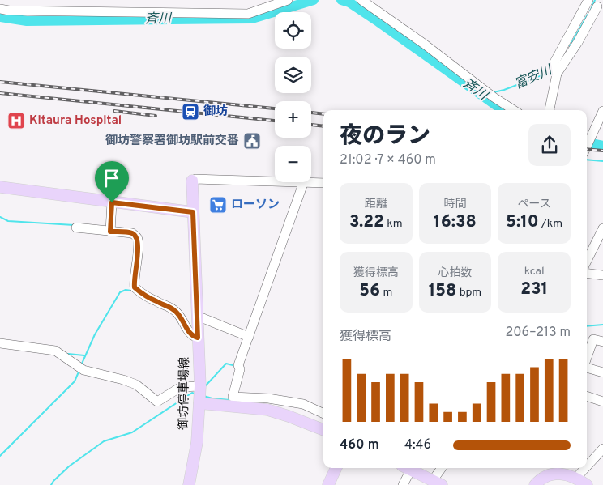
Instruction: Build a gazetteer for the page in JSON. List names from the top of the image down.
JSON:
{
  "streets": {
    "main road": ["御坊停車場線"]
  },
  "water": ["斉川", "富安川"],
  "places": {
    "station": ["御坊"],
    "hospital": ["Kitaura Hospital"],
    "public building": ["御坊警察署御坊駅前交番"],
    "supermarket": ["ローソン"]
  },
  "page": {
    "map_buttons": ["+", "−"],
    "heading": ["夜のラン", "21:02 · 7 × 460 m"],
    "stats": [
      ["距離", "3.22 km"],
      ["時間", "16:38"],
      ["ペース", "5:10 /km"],
      ["獲得標高", "56 m"],
      ["心拍数", "158 bpm"],
      ["kcal", "231"]
    ],
    "chart": ["獲得標高", "206–213 m"],
    "list": [
      {
        "name": "460 m",
        "note": "4:46"
      }
    ]
  }
}
